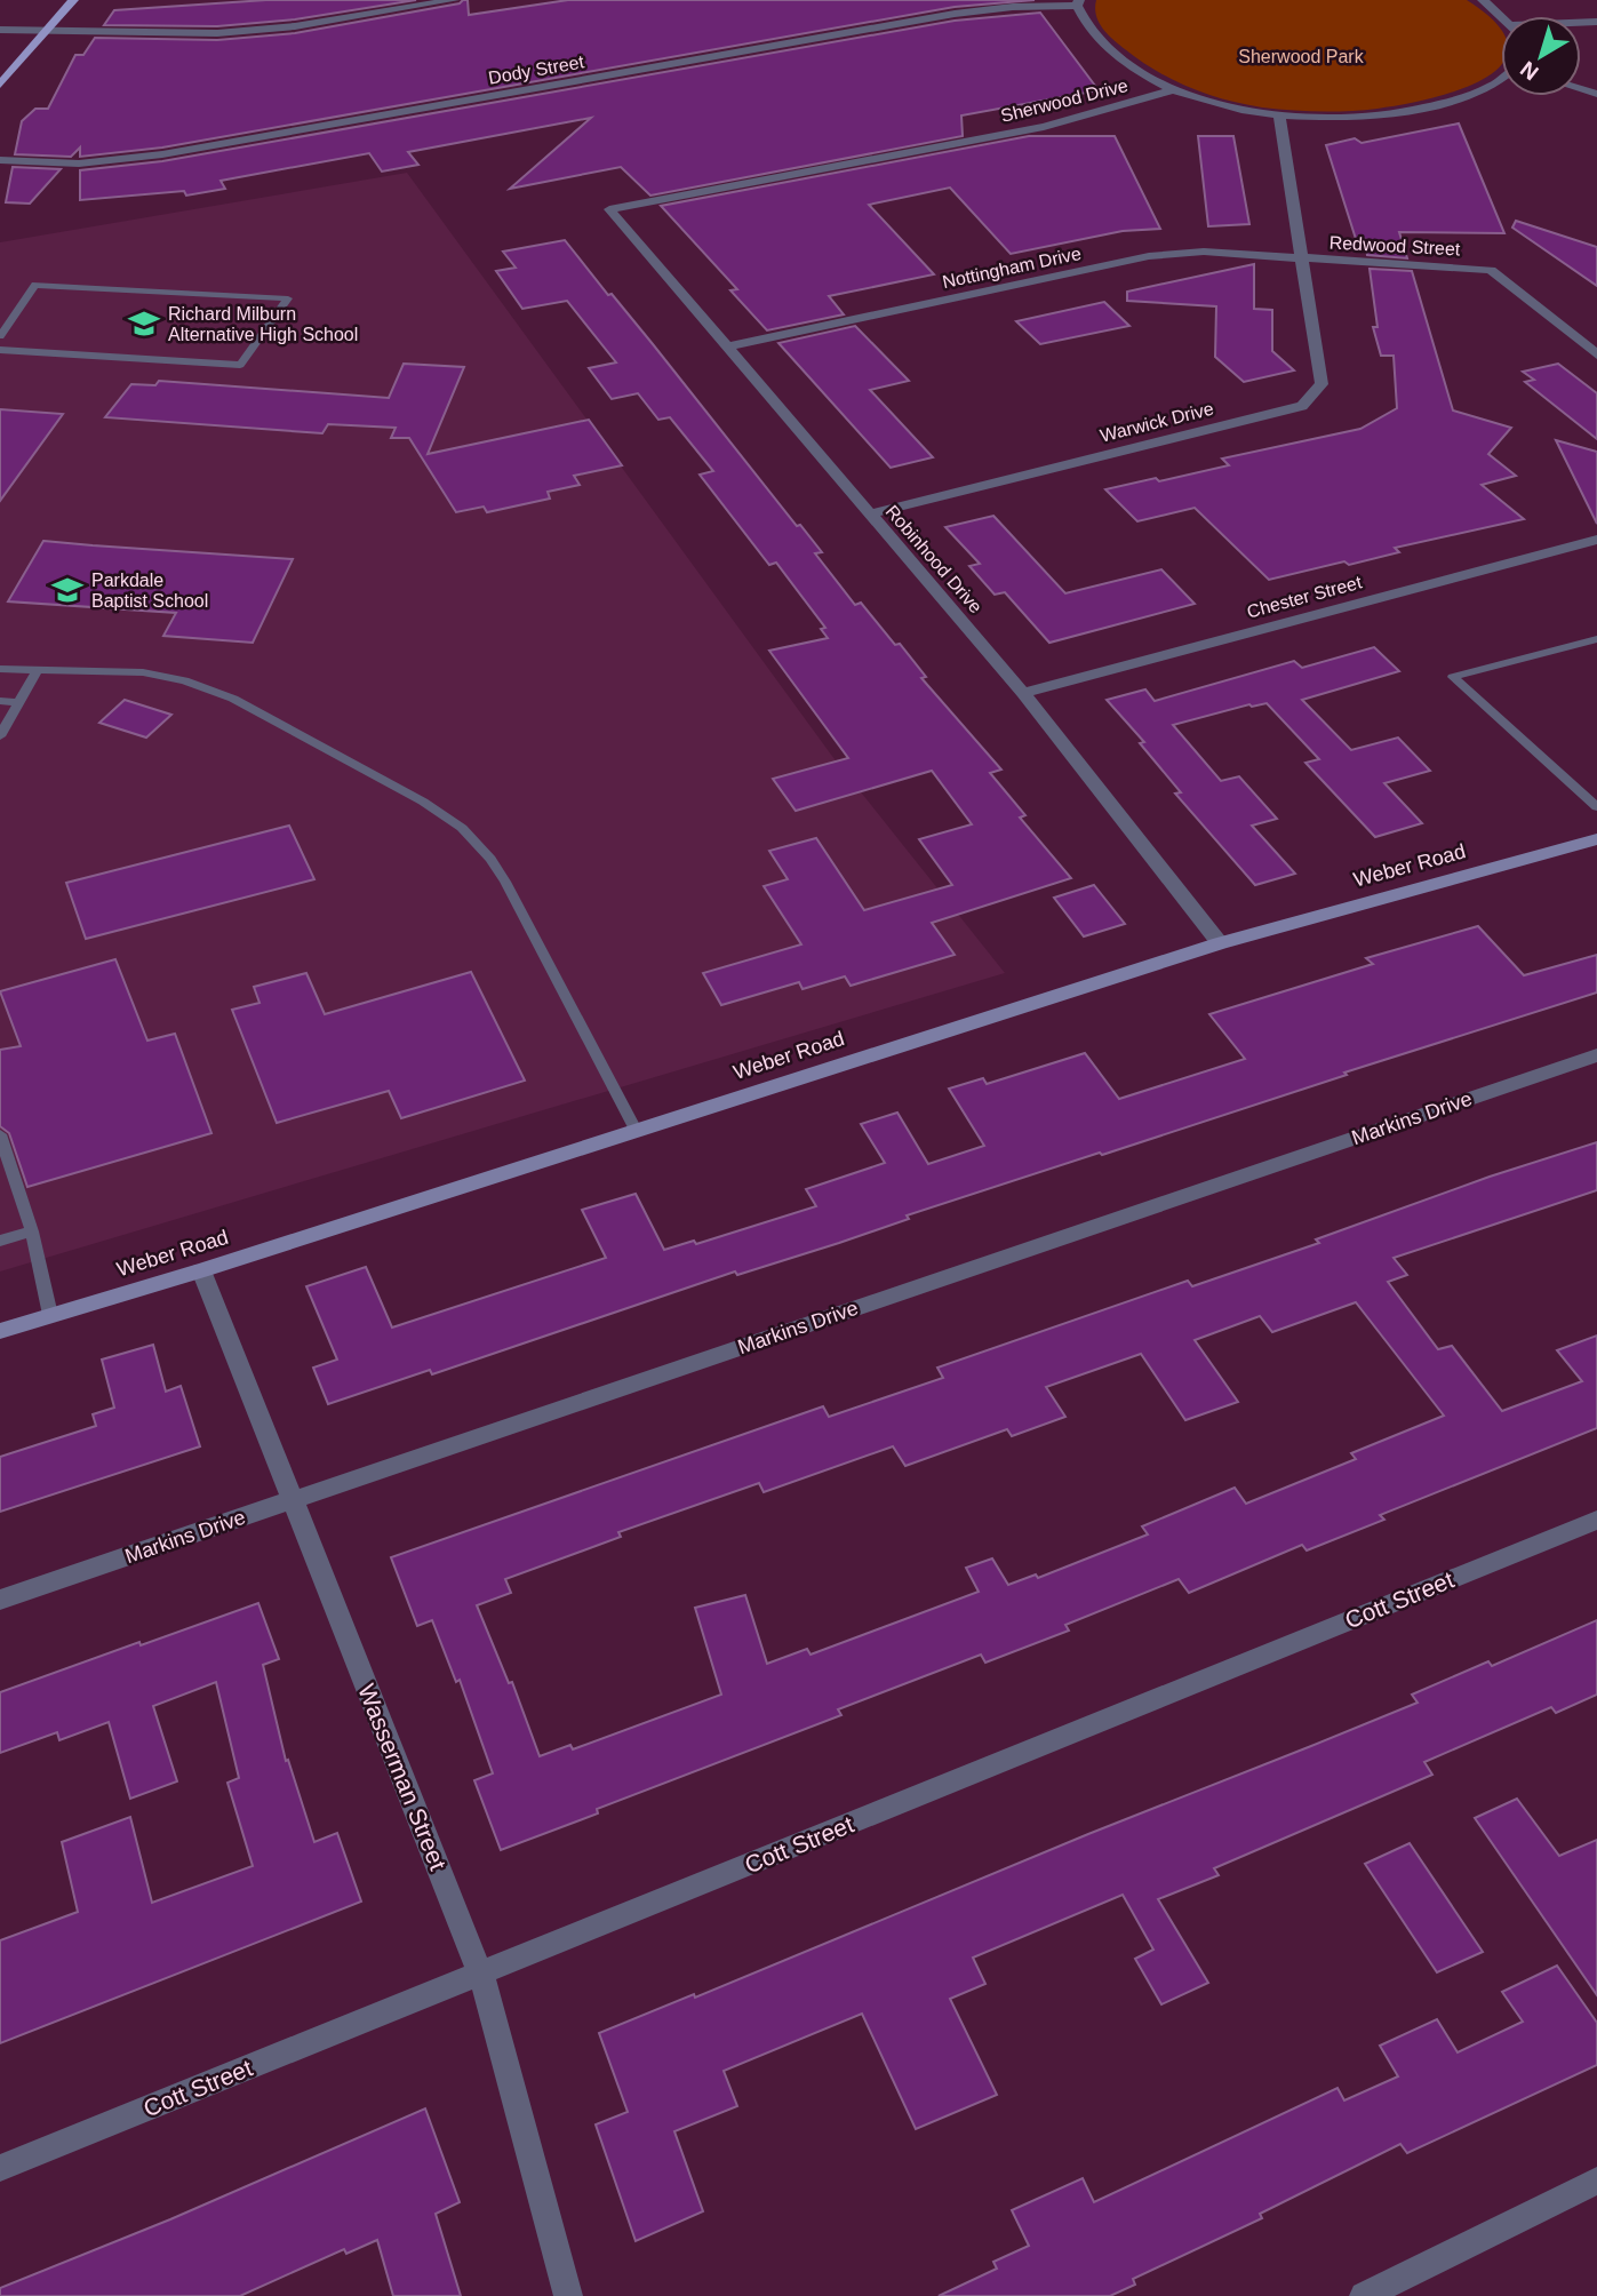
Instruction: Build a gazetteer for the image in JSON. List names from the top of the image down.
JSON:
{
  "streets": {
    "main road": ["Weber Road"],
    "street": [
      "Dody Street",
      "Sherwood Drive",
      "Redwood Street",
      "Nottingham Drive",
      "Warwick Drive",
      "Robinhood Drive",
      "Chester Street",
      "Markins Drive",
      "Cott Street",
      "Wasserman Street"
    ]
  },
  "crossings": [
    ["Sherwood Drive", "Robinhood Drive"],
    ["Redwood Street", "Nottingham Drive"],
    ["Redwood Street", "Warwick Drive"],
    ["Nottingham Drive", "Warwick Drive"],
    ["Nottingham Drive", "Robinhood Drive"],
    ["Warwick Drive", "Robinhood Drive"],
    ["Robinhood Drive", "Chester Street"],
    ["Robinhood Drive", "Weber Road"],
    ["Weber Road", "Wasserman Street"],
    ["Markins Drive", "Wasserman Street"],
    ["Cott Street", "Wasserman Street"]
  ],
  "parks": ["Sherwood Park"],
  "places": {
    "school or university": ["Richard Milburn Alternative High School", "Parkdale Baptist School"]
  },
  "north": "bottom left"
}
